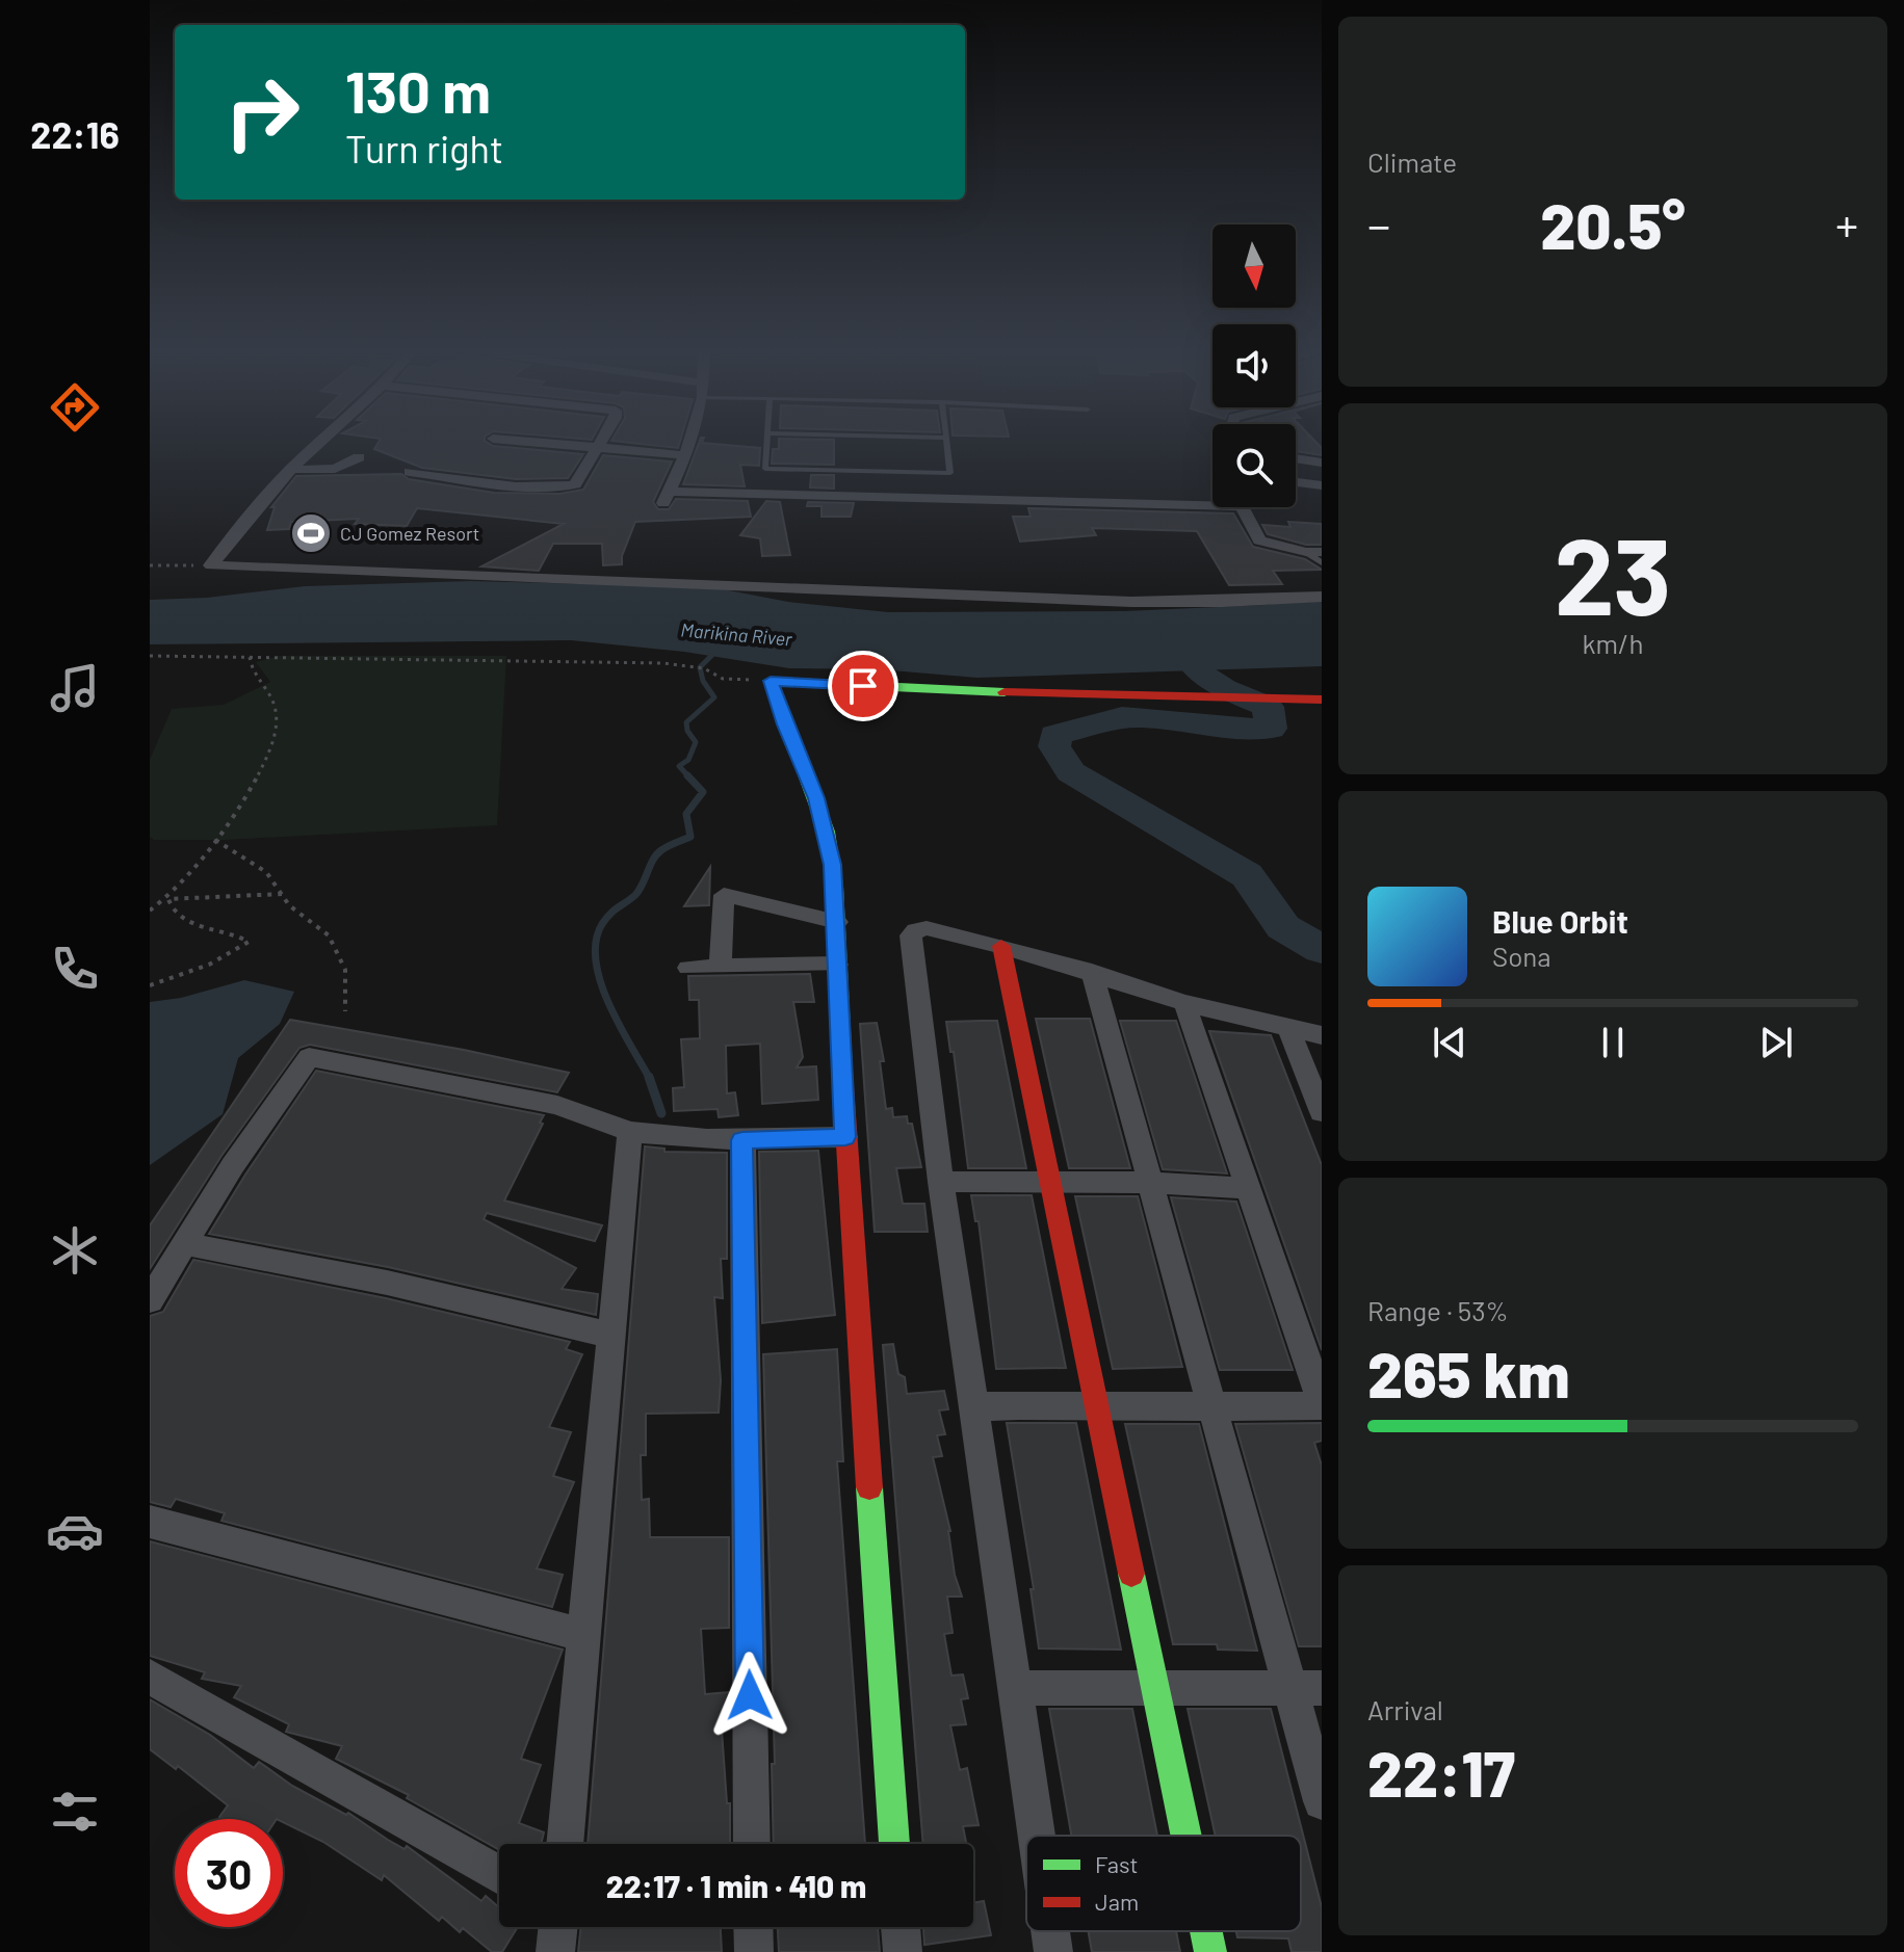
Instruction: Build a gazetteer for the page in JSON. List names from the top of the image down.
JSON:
{
  "water": ["Marikina River"],
  "places": {
    "sports": ["CJ Gomez Resort"]
  },
  "legend": ["Fast", "Jam"],
  "north": "bottom",
  "page": {
    "tabs": "22:16",
    "tile": [
      "Climate",
      ["23", "km/h"],
      ["Range · 53%", "265 km"],
      ["Arrival", "22:17"]
    ],
    "turn": ["130 m", "Turn right"],
    "heat": ["−", "20.5°", "+"],
    "song": ["Blue Orbit", "Sona"],
    "limit": "30",
    "trip": "22:17 · 1 min · 410 m"
  }
}
